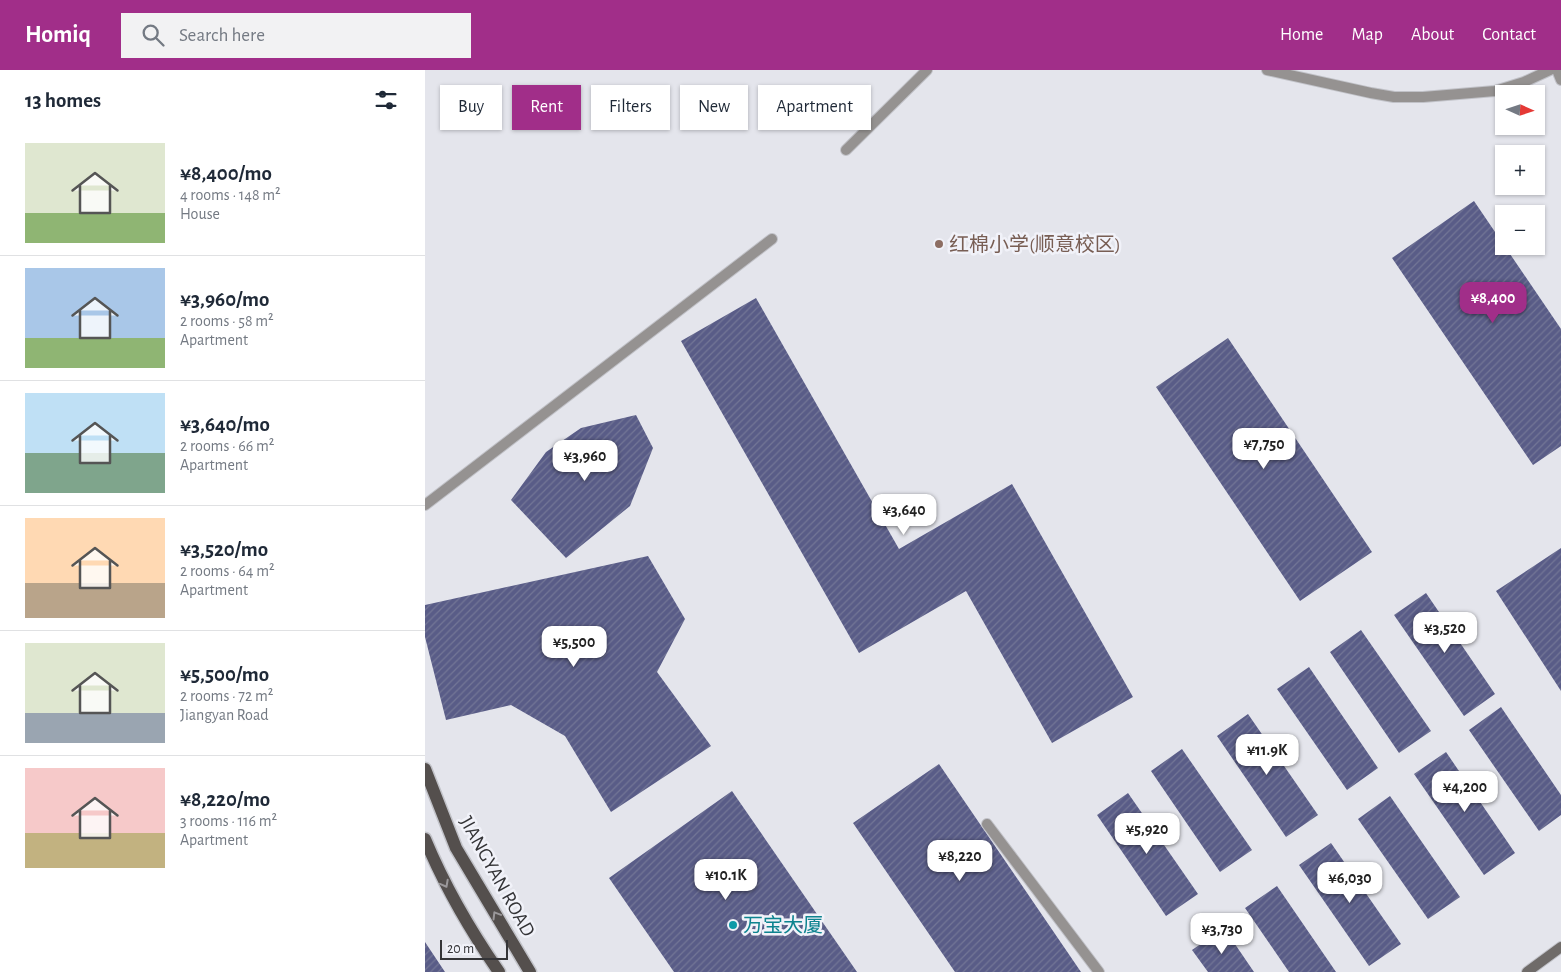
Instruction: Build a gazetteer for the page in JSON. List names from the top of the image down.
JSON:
{
  "streets": {
    "main road": ["JIANGYAN ROAD"]
  },
  "places": ["红棉小学(顺意校区)", "万宝大厦"],
  "scale_bar": "20 m",
  "north": "right",
  "page": {
    "header": "Homiq",
    "search": "Search here",
    "nav": [
      "Home",
      "Map",
      "About",
      "Contact"
    ],
    "heading": "13 homes",
    "map_buttons": ["+", "−"],
    "chip": [
      "Buy",
      "Rent",
      "Filters",
      "New",
      "Apartment"
    ],
    "list": [
      {
        "name": "¥8,400/mo",
        "note": "4 rooms · 148 m² · House"
      },
      {
        "name": "¥3,960/mo",
        "note": "2 rooms · 58 m² · Apartment"
      },
      {
        "name": "¥3,640/mo",
        "note": "2 rooms · 66 m² · Apartment"
      },
      {
        "name": "¥3,520/mo",
        "note": "2 rooms · 64 m² · Apartment"
      },
      {
        "name": "¥5,500/mo",
        "note": "2 rooms · 72 m² · Jiangyan Road"
      },
      {
        "name": "¥8,220/mo",
        "note": "3 rooms · 116 m² · Apartment"
      }
    ],
    "price": [
      "¥8,400",
      "¥7,750",
      "¥3,960",
      "¥3,640",
      "¥3,520",
      "¥5,500",
      "¥11.9K",
      "¥4,200",
      "¥5,920",
      "¥8,220",
      "¥10.1K",
      "¥6,030",
      "¥3,730"
    ],
    "scale": "20 m"
  }
}
